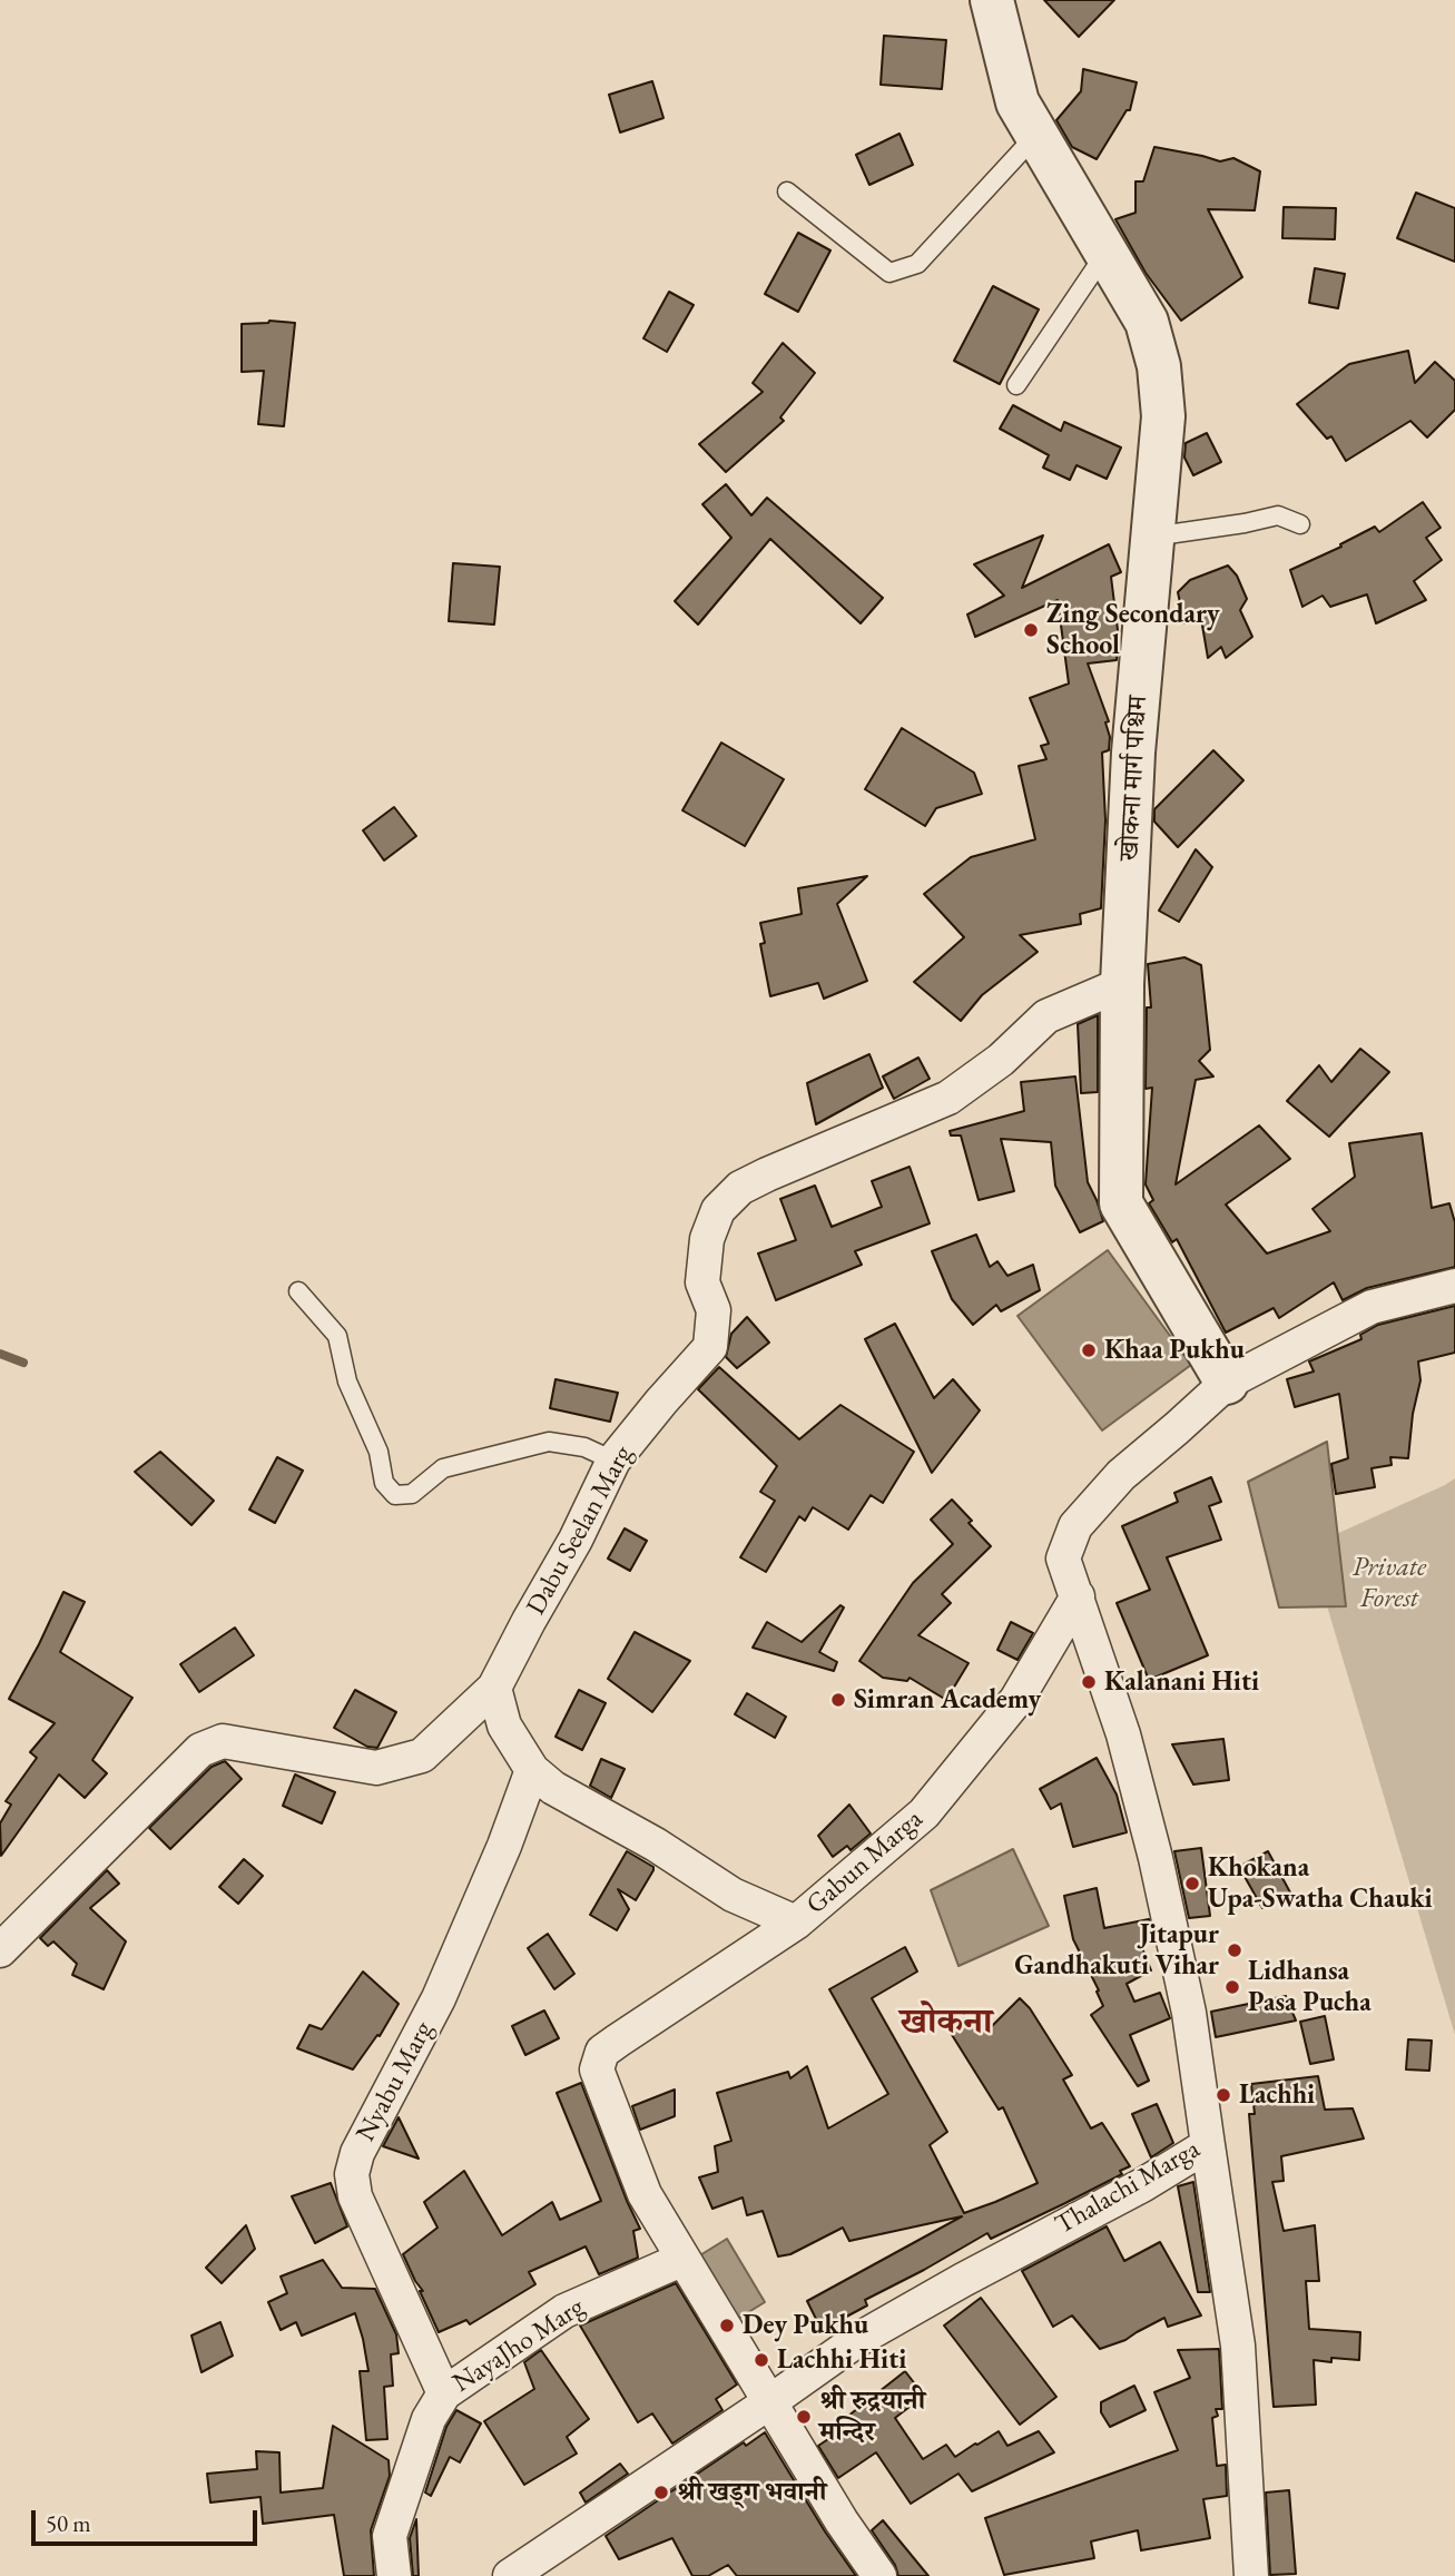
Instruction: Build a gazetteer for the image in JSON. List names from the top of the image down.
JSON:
{
  "streets": {
    "street": [
      "खोकना मार्ग पश्चिम",
      "Dabu Seelan Marg",
      "Gabun Marga",
      "Nyabu Marg",
      "Thalachi Marga",
      "NayaJho Marg"
    ]
  },
  "crossings": [
    ["खोकना मार्ग पश्चिम", "Dabu Seelan Marg"],
    ["खोकना मार्ग पश्चिम", "Thalachi Marga"],
    ["Gabun Marga", "Thalachi Marga"],
    ["Gabun Marga", "NayaJho Marg"],
    ["Nyabu Marg", "NayaJho Marg"]
  ],
  "districts": ["खोकना"],
  "parks": ["Private Forest"],
  "places": [
    "Zing Secondary School",
    "Khaa Pukhu",
    "Kalanani Hiti",
    "Simran Academy",
    "Khokana Upa-Swatha Chauki",
    "Jitapur Gandhakuti Vihar",
    "Lidhansa Pasa Pucha",
    "Lachhi",
    "Dey Pukhu",
    "Lachhi Hiti",
    "श्री रुद्रयानी मन्दिर",
    "श्री खड्ग भवानी"
  ],
  "scale_bar": "50 m"
}
